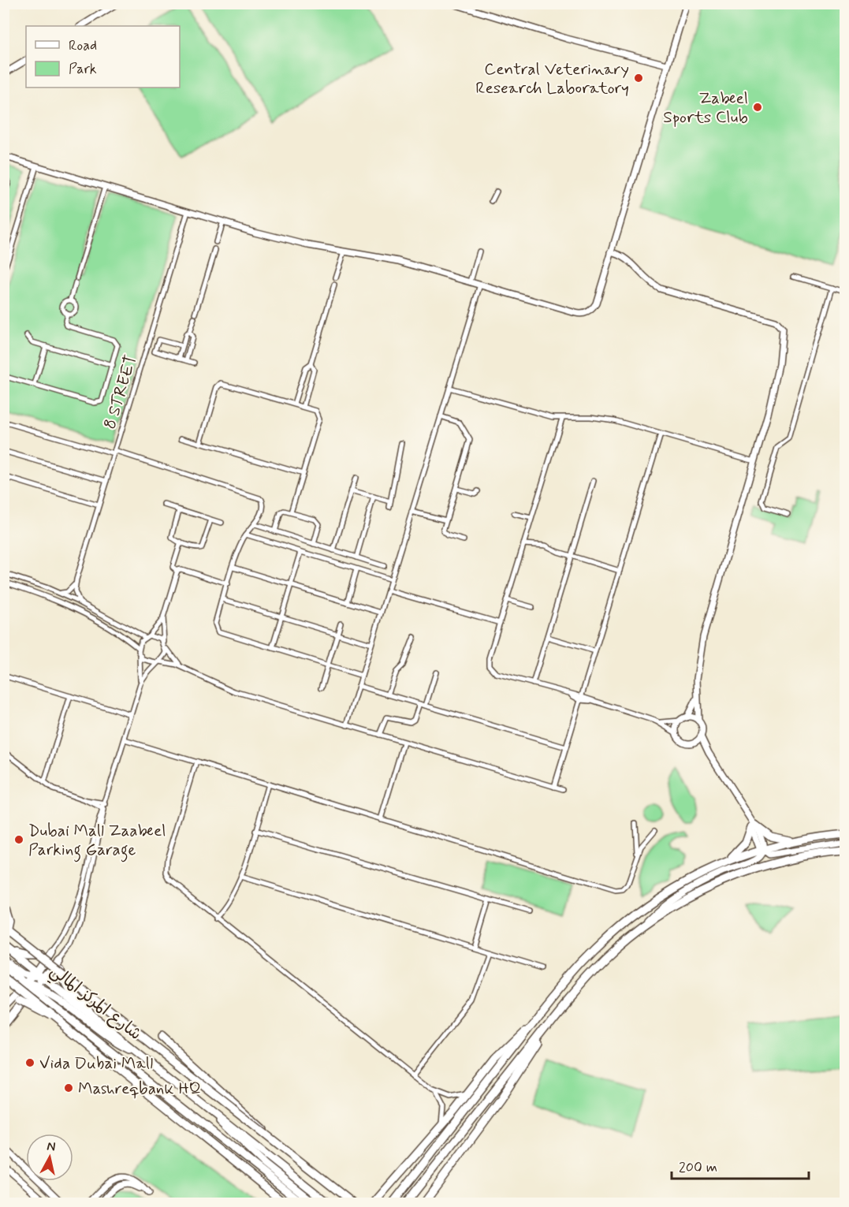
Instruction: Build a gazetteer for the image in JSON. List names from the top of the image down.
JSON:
{
  "streets": {
    "main road": ["شارع المركز المالي"],
    "street": ["8 STREET"]
  },
  "places": [
    "Central Veterinary Research Laboratory",
    "Zabeel Sports Club",
    "Dubai Mall Zaabeel Parking Garage",
    "Vida Dubai Mall",
    "Mashreqbank HQ"
  ],
  "legend": ["Road", "Park"],
  "scale_bar": "200 m",
  "north": "top"
}
